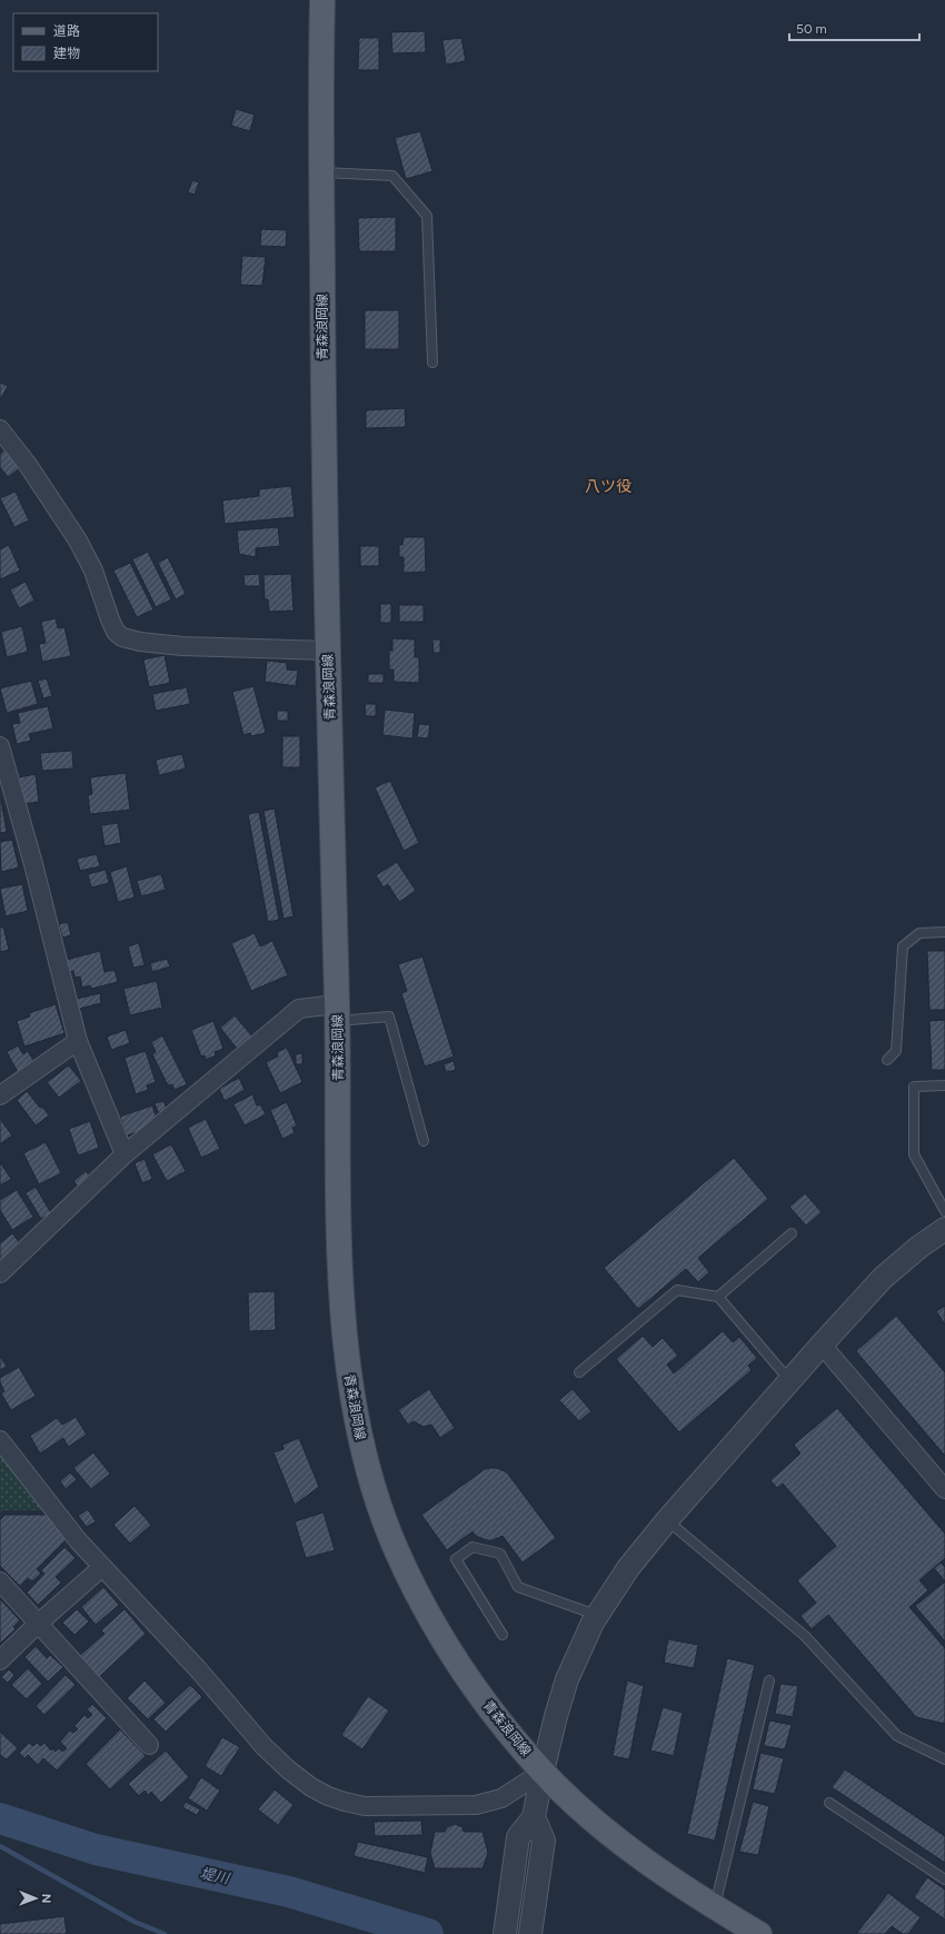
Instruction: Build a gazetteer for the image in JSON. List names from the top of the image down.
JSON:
{
  "streets": {
    "main road": ["青森浪岡線"]
  },
  "districts": ["八ツ役"],
  "water": ["堤川"],
  "legend": ["道路", "建物"],
  "scale_bar": "50 m",
  "north": "right"
}
